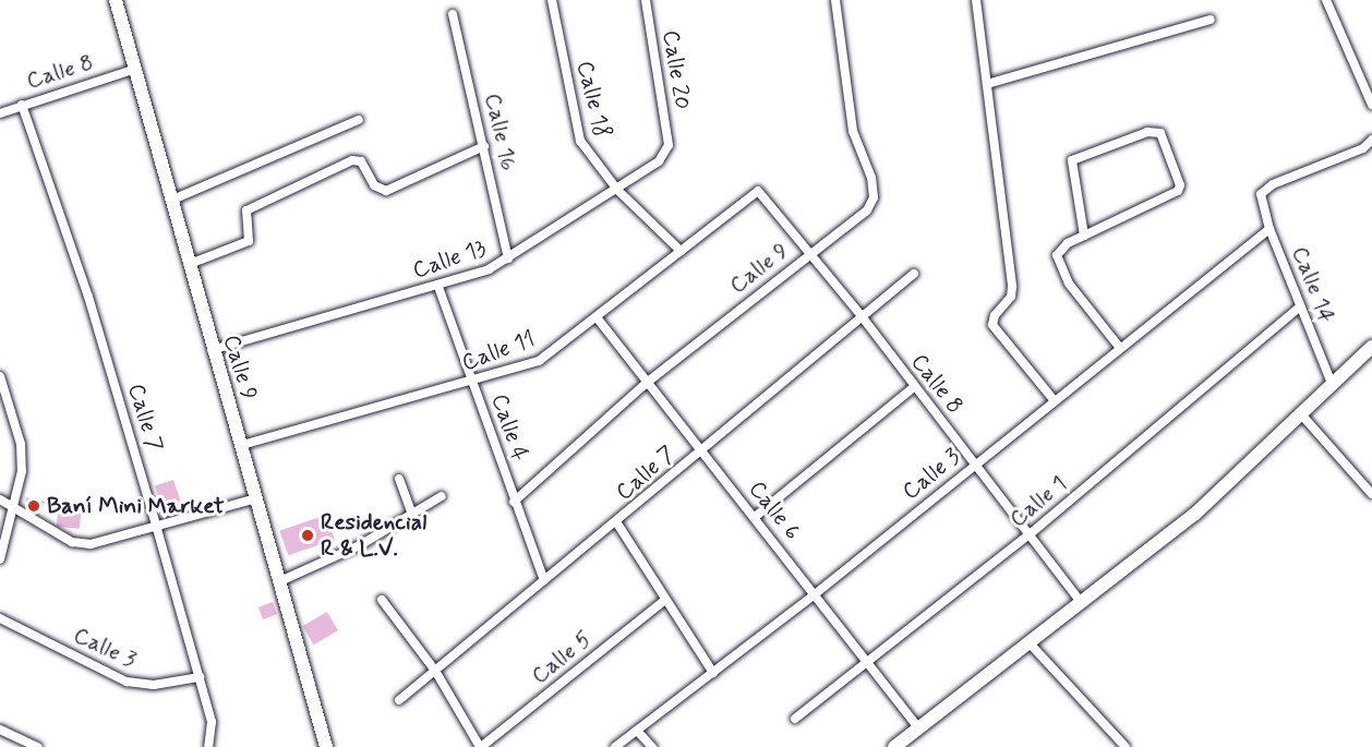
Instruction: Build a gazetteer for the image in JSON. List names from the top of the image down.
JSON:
{
  "streets": {
    "street": [
      "Calle 20",
      "Calle 8",
      "Calle 18",
      "Calle 16",
      "Calle 13",
      "Calle 9",
      "Calle 14",
      "Calle 11",
      "Calle 7",
      "Calle 4",
      "Calle 3",
      "Calle 1",
      "Calle 6",
      "Calle 5"
    ]
  },
  "crossings": [
    ["Calle 20", "Calle 13"],
    ["Calle 8", "Calle 9"],
    ["Calle 8", "Calle 11"],
    ["Calle 8", "Calle 7"],
    ["Calle 8", "Calle 3"],
    ["Calle 8", "Calle 1"],
    ["Calle 18", "Calle 13"],
    ["Calle 18", "Calle 11"],
    ["Calle 16", "Calle 13"],
    ["Calle 13", "Calle 9"],
    ["Calle 13", "Calle 4"],
    ["Calle 9", "Calle 11"],
    ["Calle 9", "Calle 4"],
    ["Calle 9", "Calle 6"],
    ["Calle 14", "Calle 3"],
    ["Calle 14", "Calle 1"],
    ["Calle 11", "Calle 4"],
    ["Calle 11", "Calle 6"],
    ["Calle 7", "Calle 4"],
    ["Calle 7", "Calle 3"],
    ["Calle 7", "Calle 6"],
    ["Calle 3", "Calle 6"],
    ["Calle 1", "Calle 6"]
  ],
  "places": ["Baní Mini Market", "Residencial R & L.V."]
}
